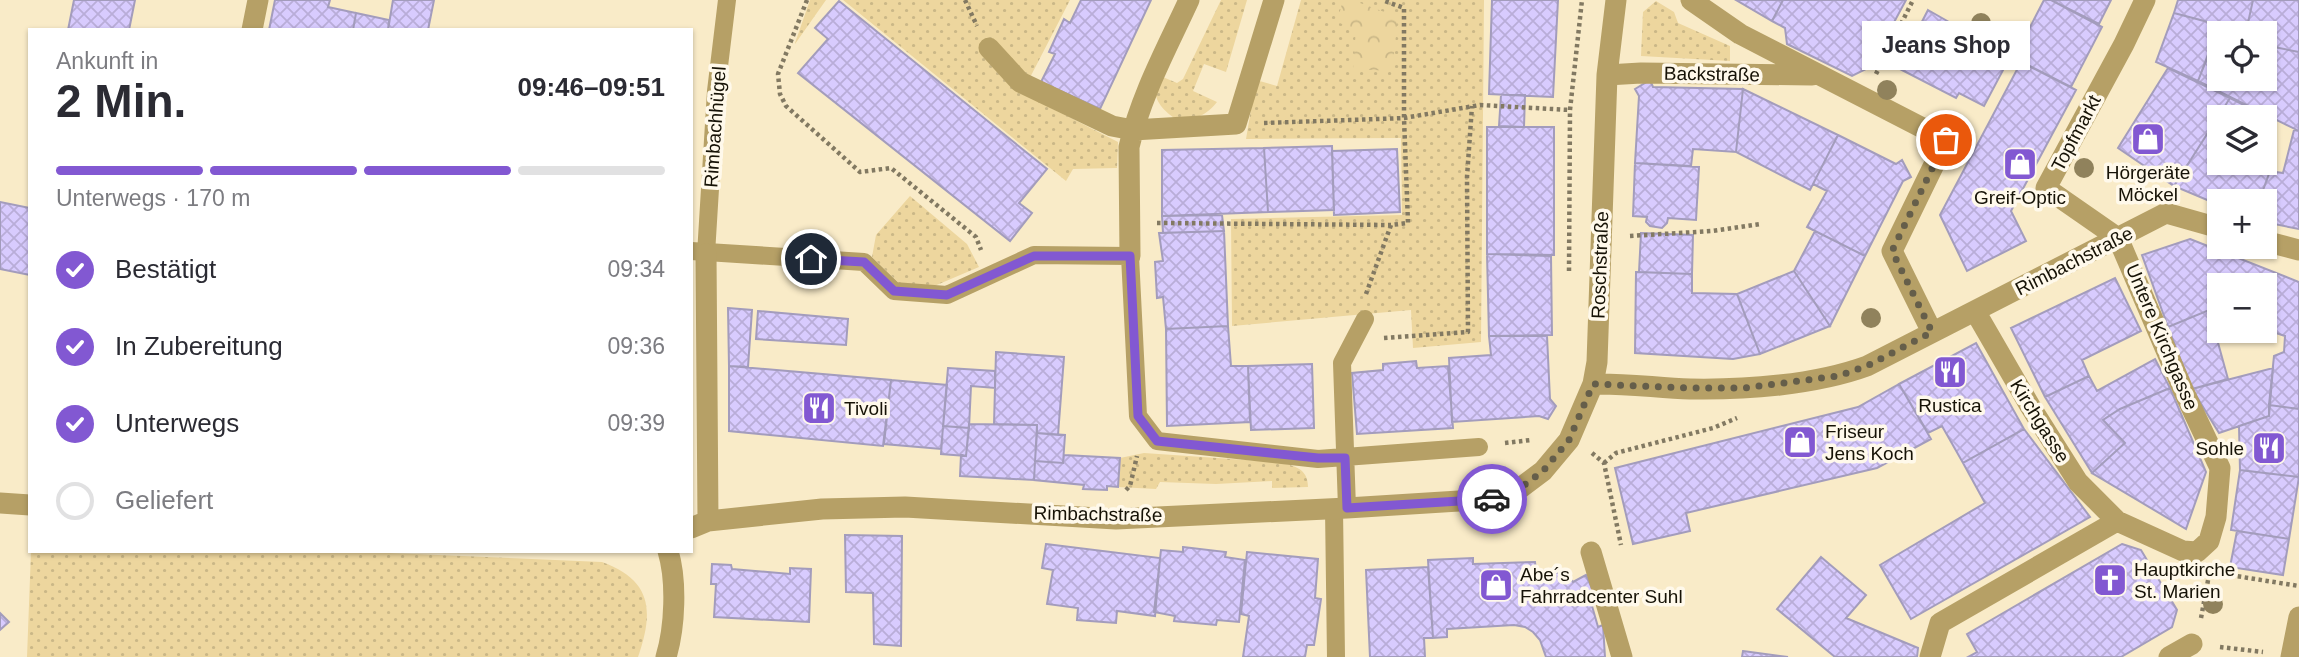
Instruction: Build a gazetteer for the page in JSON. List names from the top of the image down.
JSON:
{
  "streets": {
    "street": [
      "Backstraße",
      "Rimbachhügel",
      "Topfmarkt",
      "Rimbachstraße",
      "Roschstraße",
      "Untere Kirchgasse",
      "Kirchgasse"
    ]
  },
  "crossings": [
    ["Backstraße", "Rimbachstraße"],
    ["Backstraße", "Roschstraße"],
    ["Rimbachhügel", "Rimbachstraße"],
    ["Topfmarkt", "Rimbachstraße"],
    ["Topfmarkt", "Untere Kirchgasse"],
    ["Rimbachstraße", "Roschstraße"],
    ["Rimbachstraße", "Untere Kirchgasse"],
    ["Rimbachstraße", "Kirchgasse"],
    ["Untere Kirchgasse", "Kirchgasse"]
  ],
  "places": {
    "shop": [
      "Hörgeräte Möckel",
      "Greif-Optic",
      "Friseur Jens Koch",
      "Abe´s Fahrradcenter Suhl"
    ],
    "other": ["Jeans Shop"],
    "restaurant": ["Rustica", "Tivoli", "Sohle"],
    "church": ["Hauptkirche St. Marien"]
  },
  "page": {
    "map_buttons": ["+", "−"],
    "bubble": "Jeans Shop",
    "heading": ["2 Min.", "Ankunft in", "09:46–09:51"],
    "bar": "Unterwegs · 170 m",
    "list": [
      ["Bestätigt", "09:34"],
      ["In Zubereitung", "09:36"],
      ["Unterwegs", "09:39"],
      "Geliefert"
    ]
  }
}
